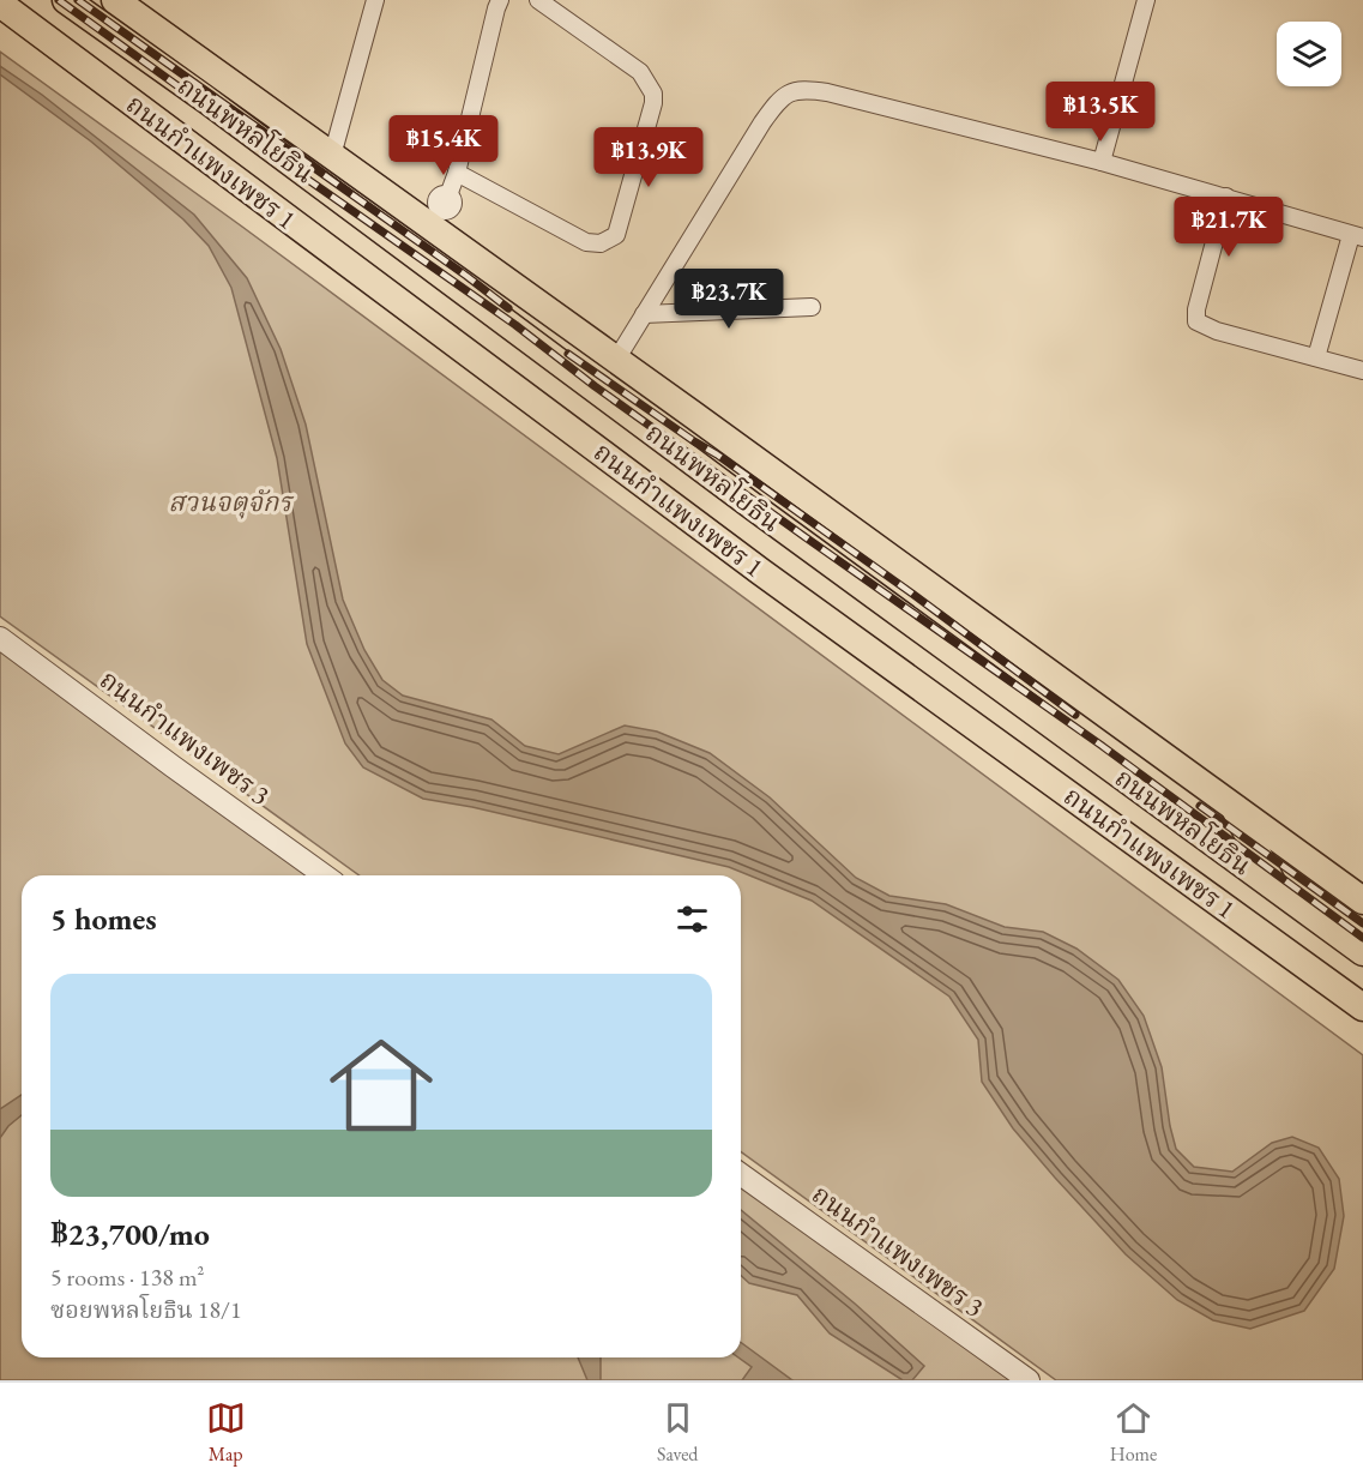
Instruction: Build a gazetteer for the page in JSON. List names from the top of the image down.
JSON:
{
  "streets": {
    "main road": ["ถนนพหลโยธิน", "ถนนกำแพงเพชร 1"],
    "street": ["ถนนกำแพงเพชร 3"]
  },
  "parks": ["สวนจตุจักร"],
  "page": {
    "price": [
      "฿13.5K",
      "฿15.4K",
      "฿13.9K",
      "฿21.7K",
      "฿23.7K"
    ],
    "heading": "5 homes",
    "list": [
      {
        "name": "฿23,700/mo",
        "note": "5 rooms · 138 m² · ซอยพหลโยธิน 18/1"
      }
    ],
    "tabs": ["Map", "Saved", "Home"]
  }
}
